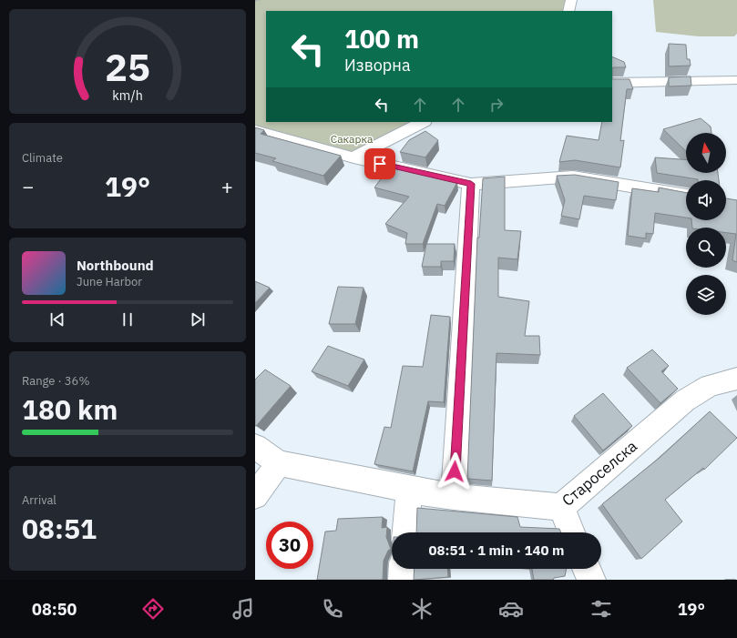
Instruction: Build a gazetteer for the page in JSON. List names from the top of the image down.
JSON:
{
  "streets": {
    "street": ["Староселска"]
  },
  "parks": ["Сакарка"],
  "north": "top",
  "page": {
    "turn": ["100 m", "Изворна"],
    "tile": [
      "Climate",
      ["Range · 36%", "180 km"],
      ["Arrival", "08:51"]
    ],
    "heat": ["−", "19°", "+"],
    "song": ["Northbound", "June Harbor"],
    "limit": "30",
    "trip": "08:51 · 1 min · 140 m",
    "tabs": ["08:50", "19°"],
    "gauge": ["25", "km/h"]
  }
}
